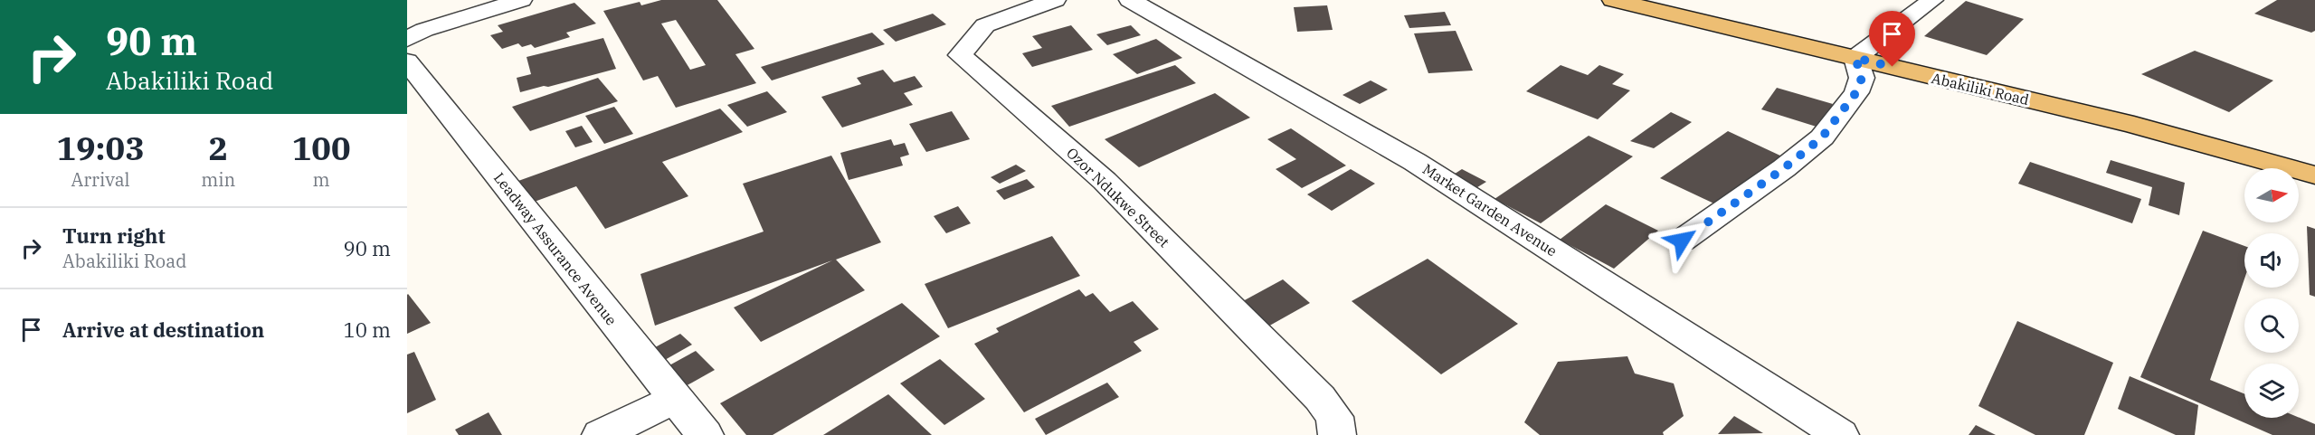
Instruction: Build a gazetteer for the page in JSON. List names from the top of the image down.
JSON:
{
  "streets": {
    "main road": ["Abakiliki Road"],
    "street": ["Ozor Ndukwe Street", "Market Garden Avenue", "Leadway Assurance Avenue"]
  },
  "north": "right",
  "page": {
    "turn": ["90 m", "Abakiliki Road"],
    "eta": [
      "19:03",
      "Arrival",
      "2",
      "min",
      "100",
      "m"
    ],
    "list": [
      {
        "name": "Turn right",
        "note": "Abakiliki Road",
        "value": "90 m"
      },
      {
        "name": "Arrive at destination",
        "value": "10 m"
      }
    ]
  }
}
